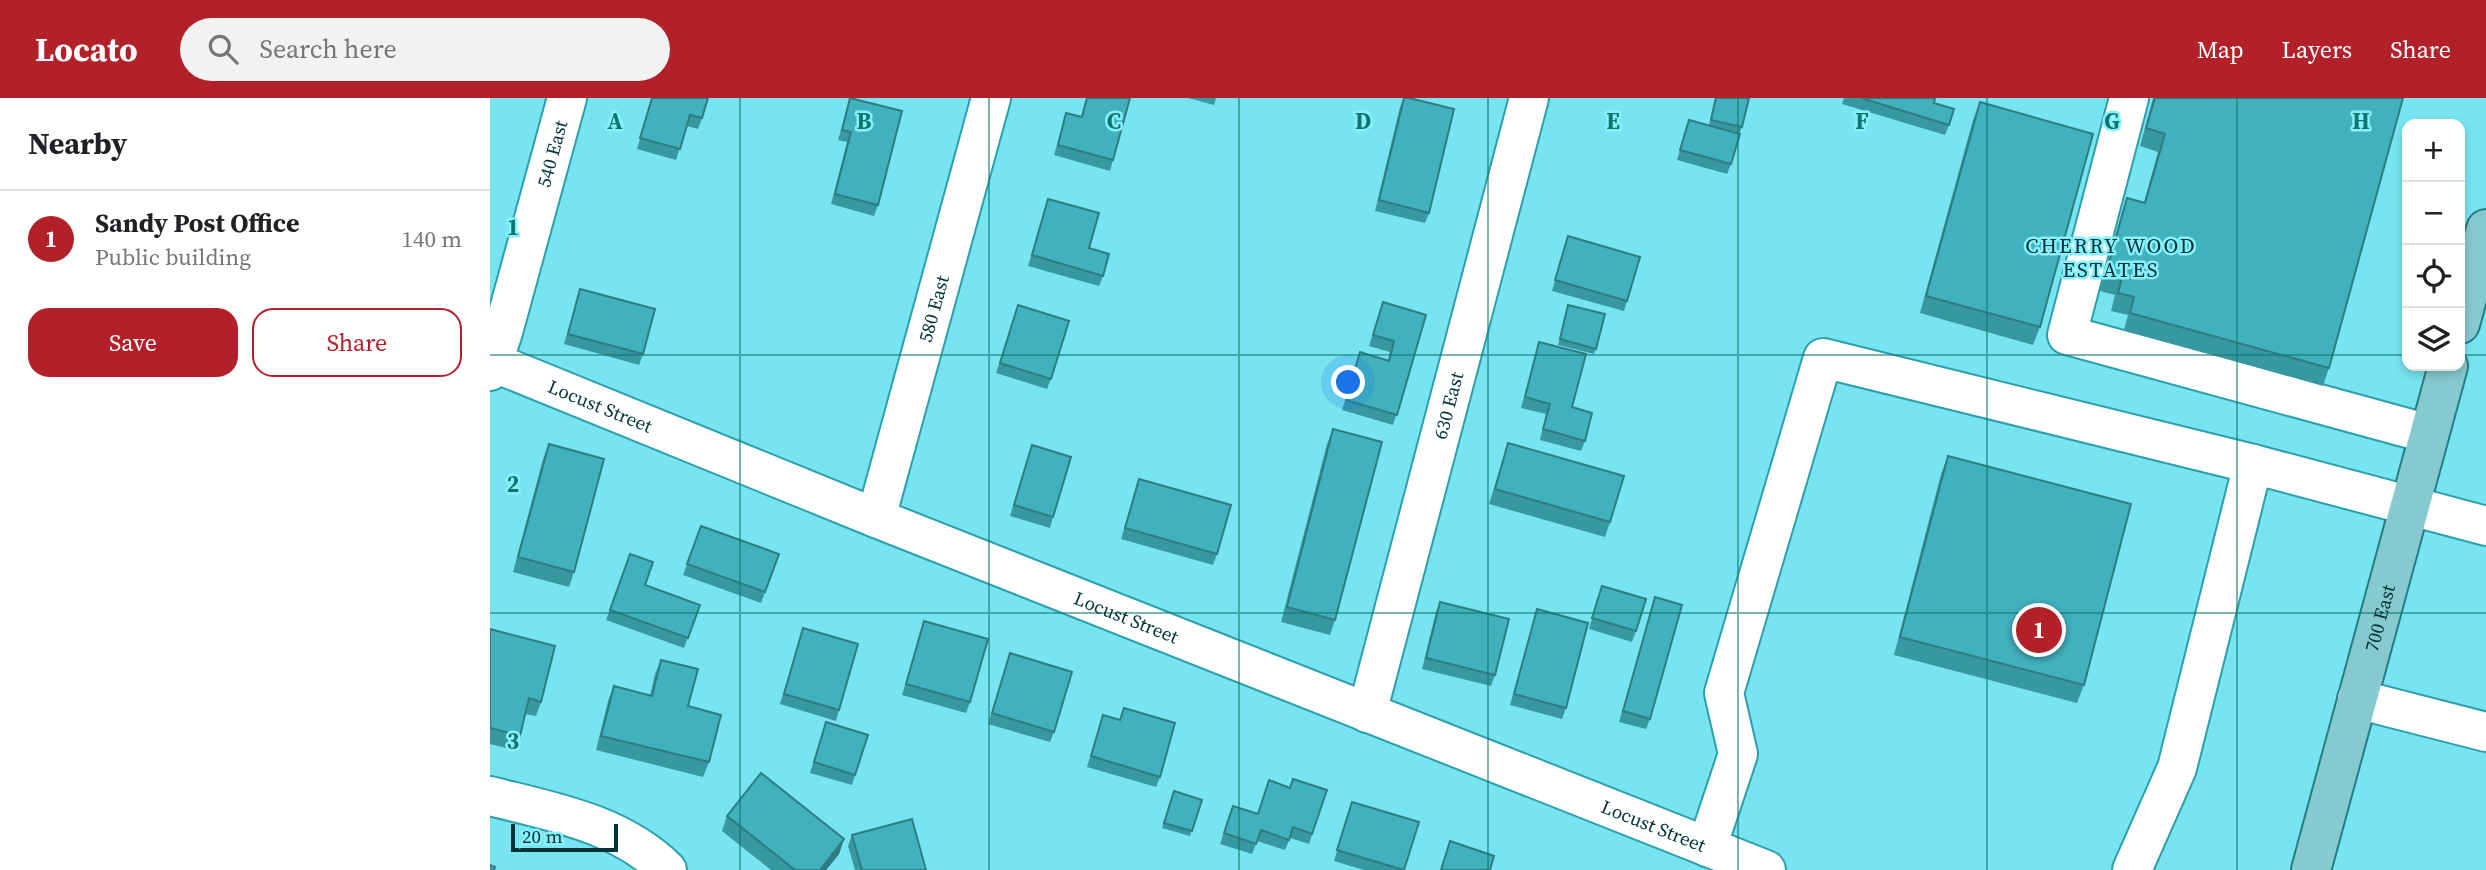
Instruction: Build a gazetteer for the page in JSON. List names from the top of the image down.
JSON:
{
  "streets": {
    "main road": ["700 East"],
    "street": [
      "540 East",
      "580 East",
      "630 East",
      "Locust Street"
    ]
  },
  "crossings": [
    ["540 East", "Locust Street"],
    ["580 East", "Locust Street"],
    ["630 East", "Locust Street"]
  ],
  "districts": ["CHERRY WOOD ESTATES"],
  "scale_bar": "20 m",
  "page": {
    "header": "Locato",
    "search": "Search here",
    "nav": ["Map", "Layers", "Share"],
    "heading": "Nearby",
    "map_buttons": ["+", "−"],
    "list": [
      {
        "mark": "1",
        "name": "Sandy Post Office",
        "note": "Public building",
        "value": "140 m"
      }
    ],
    "buttons": ["Save", "Share"],
    "pins": "1",
    "scale": "20 m"
  },
  "grid": {
    "columns": [
      "A",
      "B",
      "C",
      "D",
      "E",
      "F",
      "G",
      "H"
    ],
    "rows": ["1", "2", "3"]
  }
}
